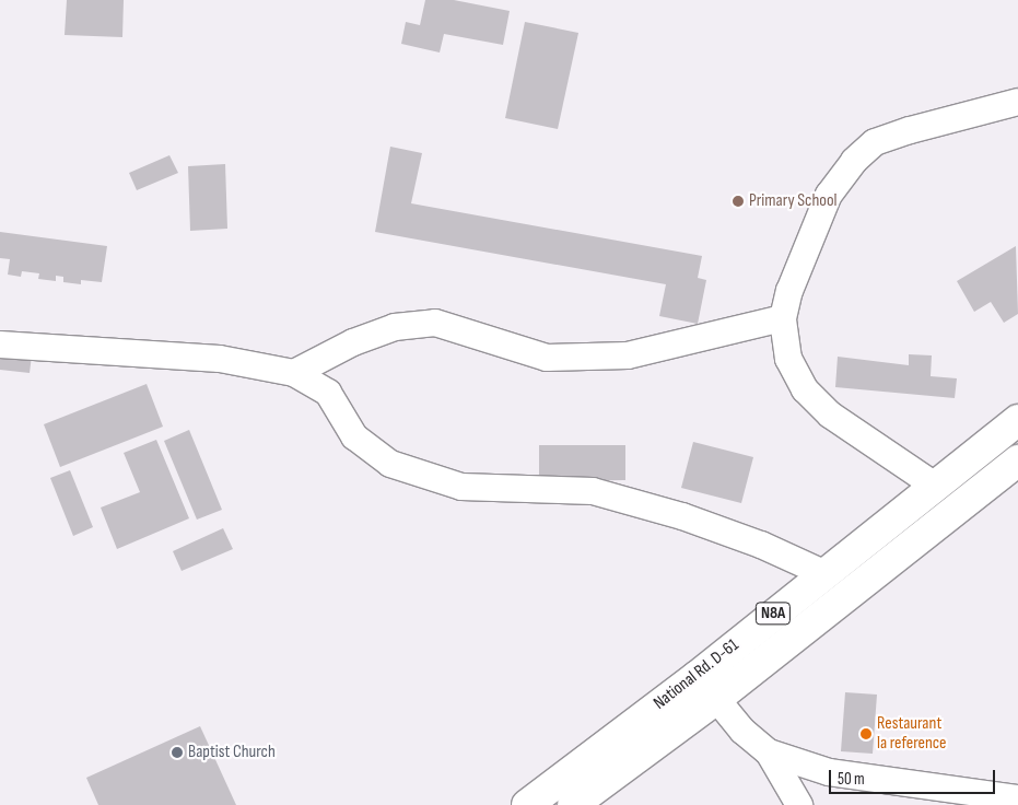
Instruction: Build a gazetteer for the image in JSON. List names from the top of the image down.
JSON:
{
  "streets": {
    "highway": ["N8A", "National Rd. D-61"]
  },
  "places": ["Primary School", "Restaurant la reference", "Baptist Church"],
  "scale_bar": "50 m"
}
